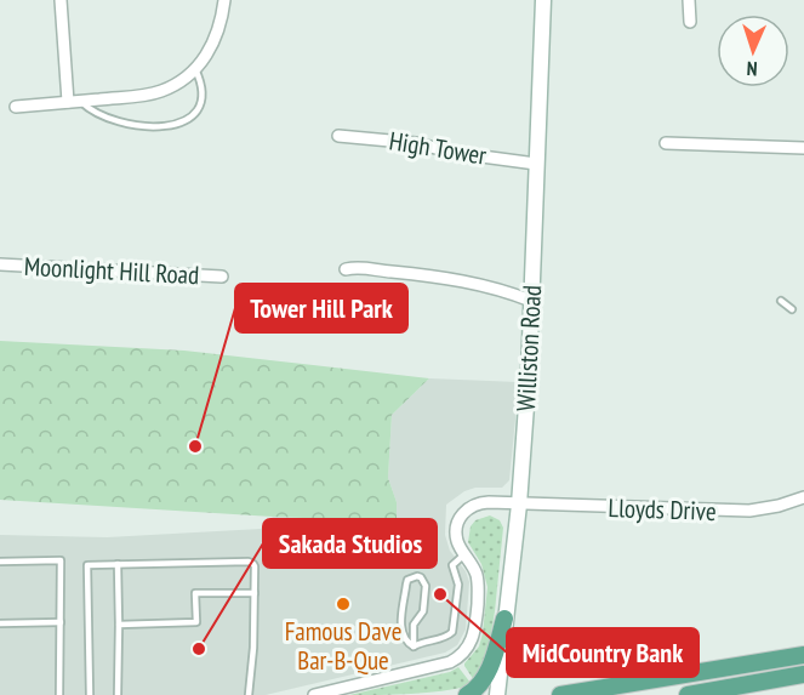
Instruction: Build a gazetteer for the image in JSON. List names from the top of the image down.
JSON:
{
  "streets": {
    "main road": ["Williston Road"],
    "street": ["High Tower", "Moonlight Hill Road", "Lloyds Drive"]
  },
  "crossings": [
    ["High Tower", "Williston Road"],
    ["Williston Road", "Lloyds Drive"]
  ],
  "places": [
    "Tower Hill Park",
    "MidCountry Bank",
    "Famous Dave Bar-B-Que",
    "Sakada Studios"
  ],
  "north": "bottom"
}
